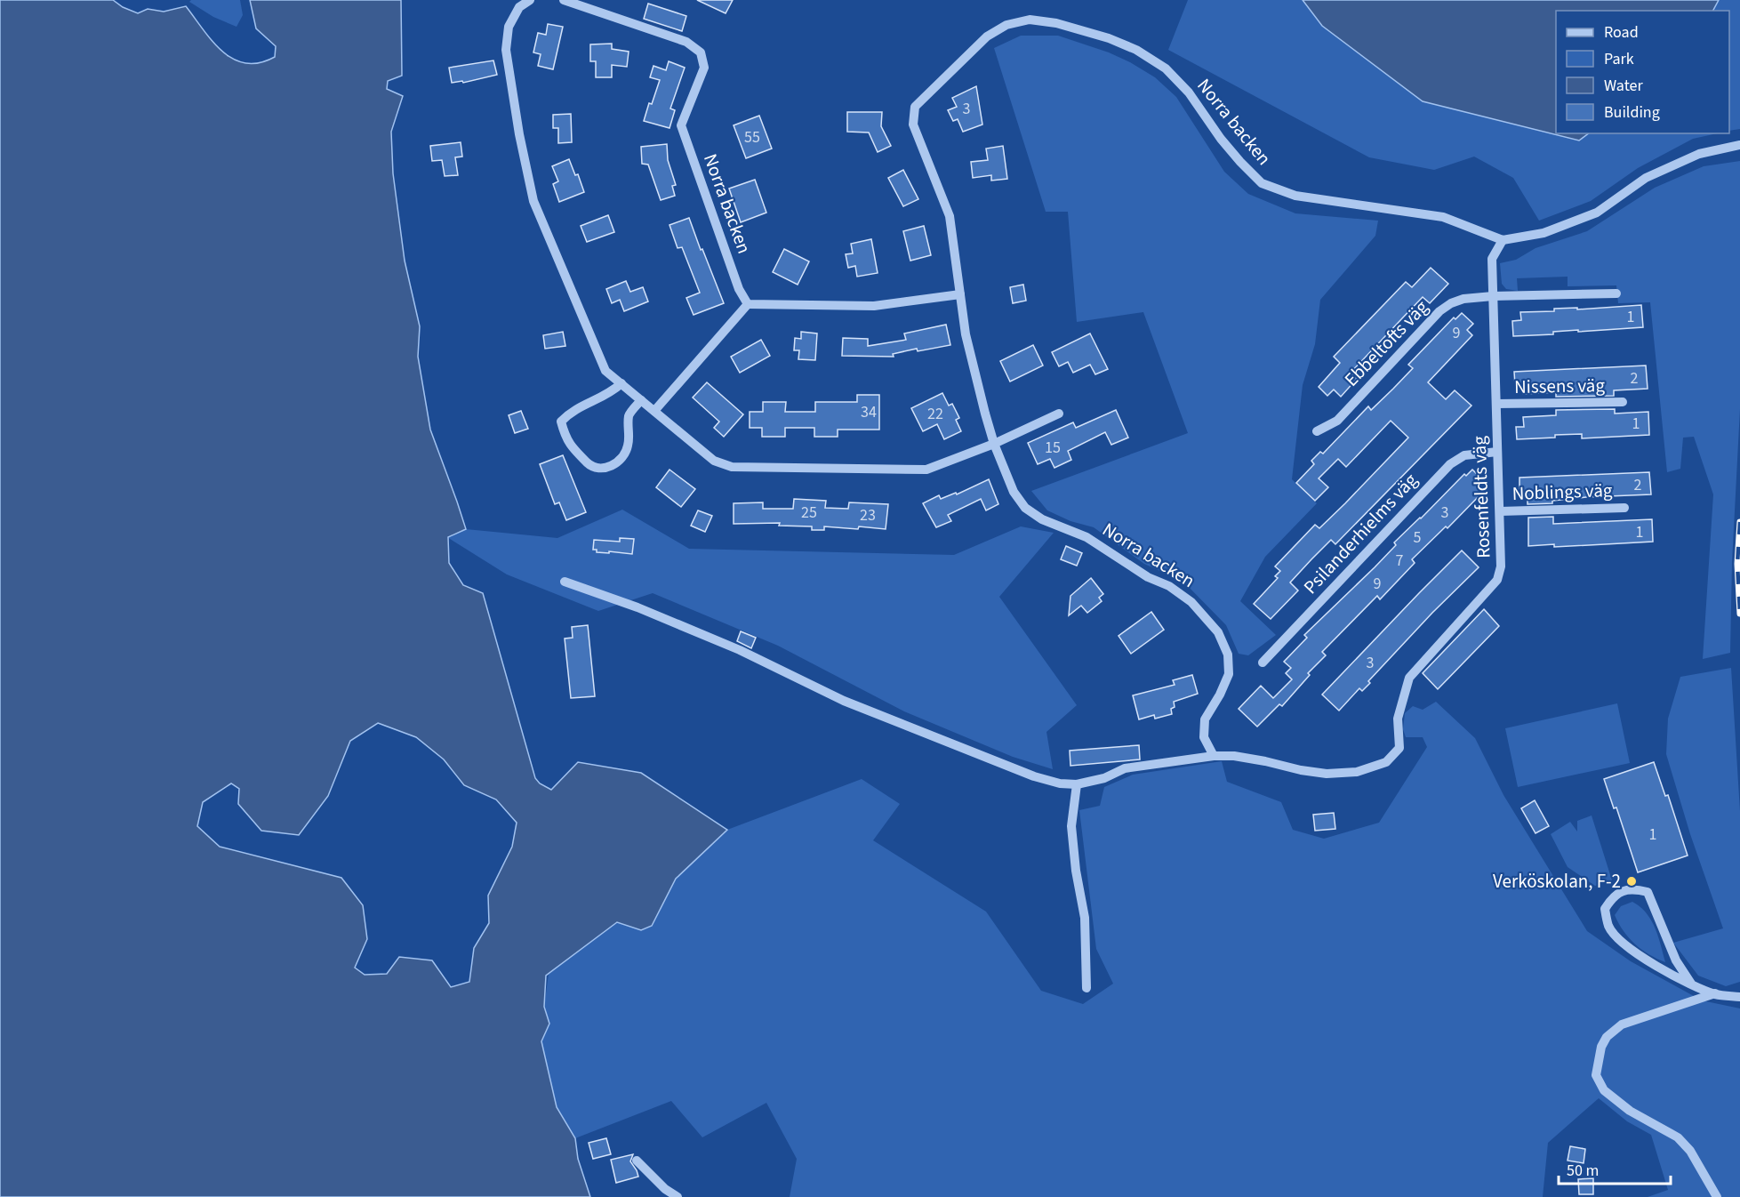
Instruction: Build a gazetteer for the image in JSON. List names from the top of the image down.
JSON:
{
  "streets": {
    "street": [
      "Norra backen",
      "Ebbeltofts väg",
      "Nissens väg",
      "Noblings väg",
      "Rosenfeldts väg",
      "Psilanderhielms väg"
    ]
  },
  "crossings": [
    ["Norra backen", "Rosenfeldts väg"],
    ["Ebbeltofts väg", "Rosenfeldts väg"],
    ["Nissens väg", "Rosenfeldts väg"],
    ["Noblings väg", "Rosenfeldts väg"],
    ["Rosenfeldts väg", "Psilanderhielms väg"]
  ],
  "places": ["Verköskolan, F-2"],
  "house_numbers": [
    "3",
    "55",
    "1",
    "9",
    "2",
    "34",
    "22",
    "1",
    "15",
    "2",
    "25",
    "3",
    "23",
    "1",
    "5",
    "7",
    "9",
    "3",
    "1"
  ],
  "legend": [
    "Road",
    "Park",
    "Water",
    "Building"
  ],
  "scale_bar": "50 m"
}
